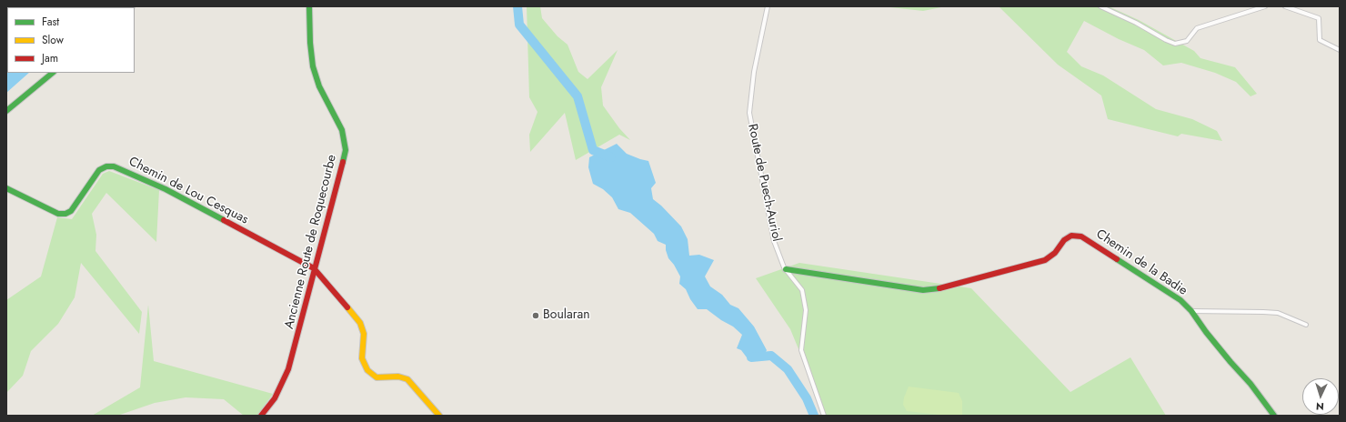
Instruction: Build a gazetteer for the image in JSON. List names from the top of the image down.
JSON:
{
  "streets": {
    "street": [
      "Route de Puech-Auriol",
      "Chemin de Lou Cesquas",
      "Ancienne Route de Roquecourbe",
      "Chemin de la Badie"
    ]
  },
  "crossings": [
    ["Route de Puech-Auriol", "Chemin de la Badie"],
    ["Chemin de Lou Cesquas", "Ancienne Route de Roquecourbe"]
  ],
  "places": ["Boularan"],
  "legend": ["Fast", "Slow", "Jam"],
  "north": "bottom"
}
